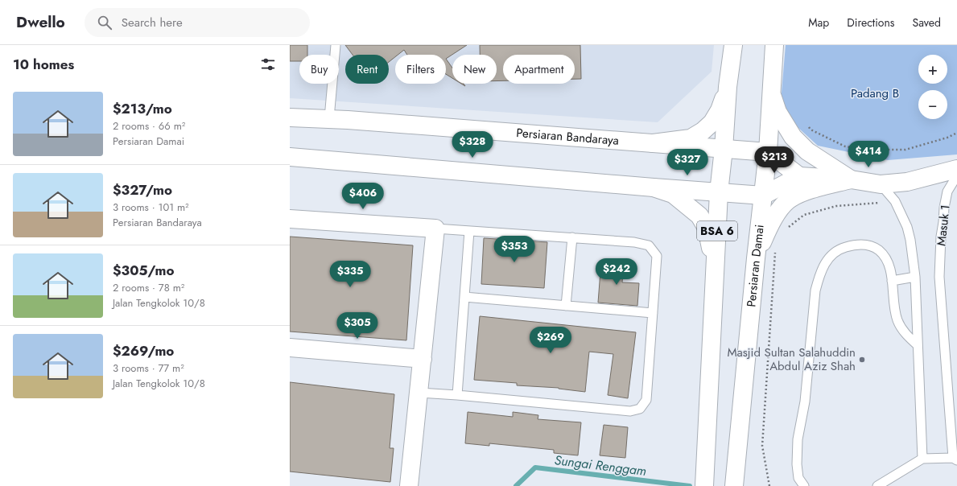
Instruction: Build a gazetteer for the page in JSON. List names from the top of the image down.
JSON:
{
  "streets": {
    "main road": ["Persiaran Bandaraya", "BSA 6", "Persiaran Damai"],
    "lane": ["Masuk 1"]
  },
  "crossings": [
    ["Persiaran Bandaraya", "BSA 6"],
    ["Persiaran Bandaraya", "Persiaran Damai"]
  ],
  "water": ["Sungai Renggam"],
  "parks": ["Padang B"],
  "places": ["Masjid Sultan Salahuddin Abdul Aziz Shah"],
  "page": {
    "header": "Dwello",
    "search": "Search here",
    "nav": ["Map", "Directions", "Saved"],
    "heading": "10 homes",
    "map_buttons": ["+", "−"],
    "chip": [
      "Buy",
      "Rent",
      "Filters",
      "New",
      "Apartment"
    ],
    "list": [
      {
        "name": "$213/mo",
        "note": "2 rooms · 66 m² · Persiaran Damai"
      },
      {
        "name": "$327/mo",
        "note": "3 rooms · 101 m² · Persiaran Bandaraya"
      },
      {
        "name": "$305/mo",
        "note": "2 rooms · 78 m² · Jalan Tengkolok 10/8"
      },
      {
        "name": "$269/mo",
        "note": "3 rooms · 77 m² · Jalan Tengkolok 10/8"
      }
    ],
    "price": [
      "$328",
      "$414",
      "$213",
      "$327",
      "$406",
      "$353",
      "$242",
      "$335",
      "$305",
      "$269"
    ]
  }
}
